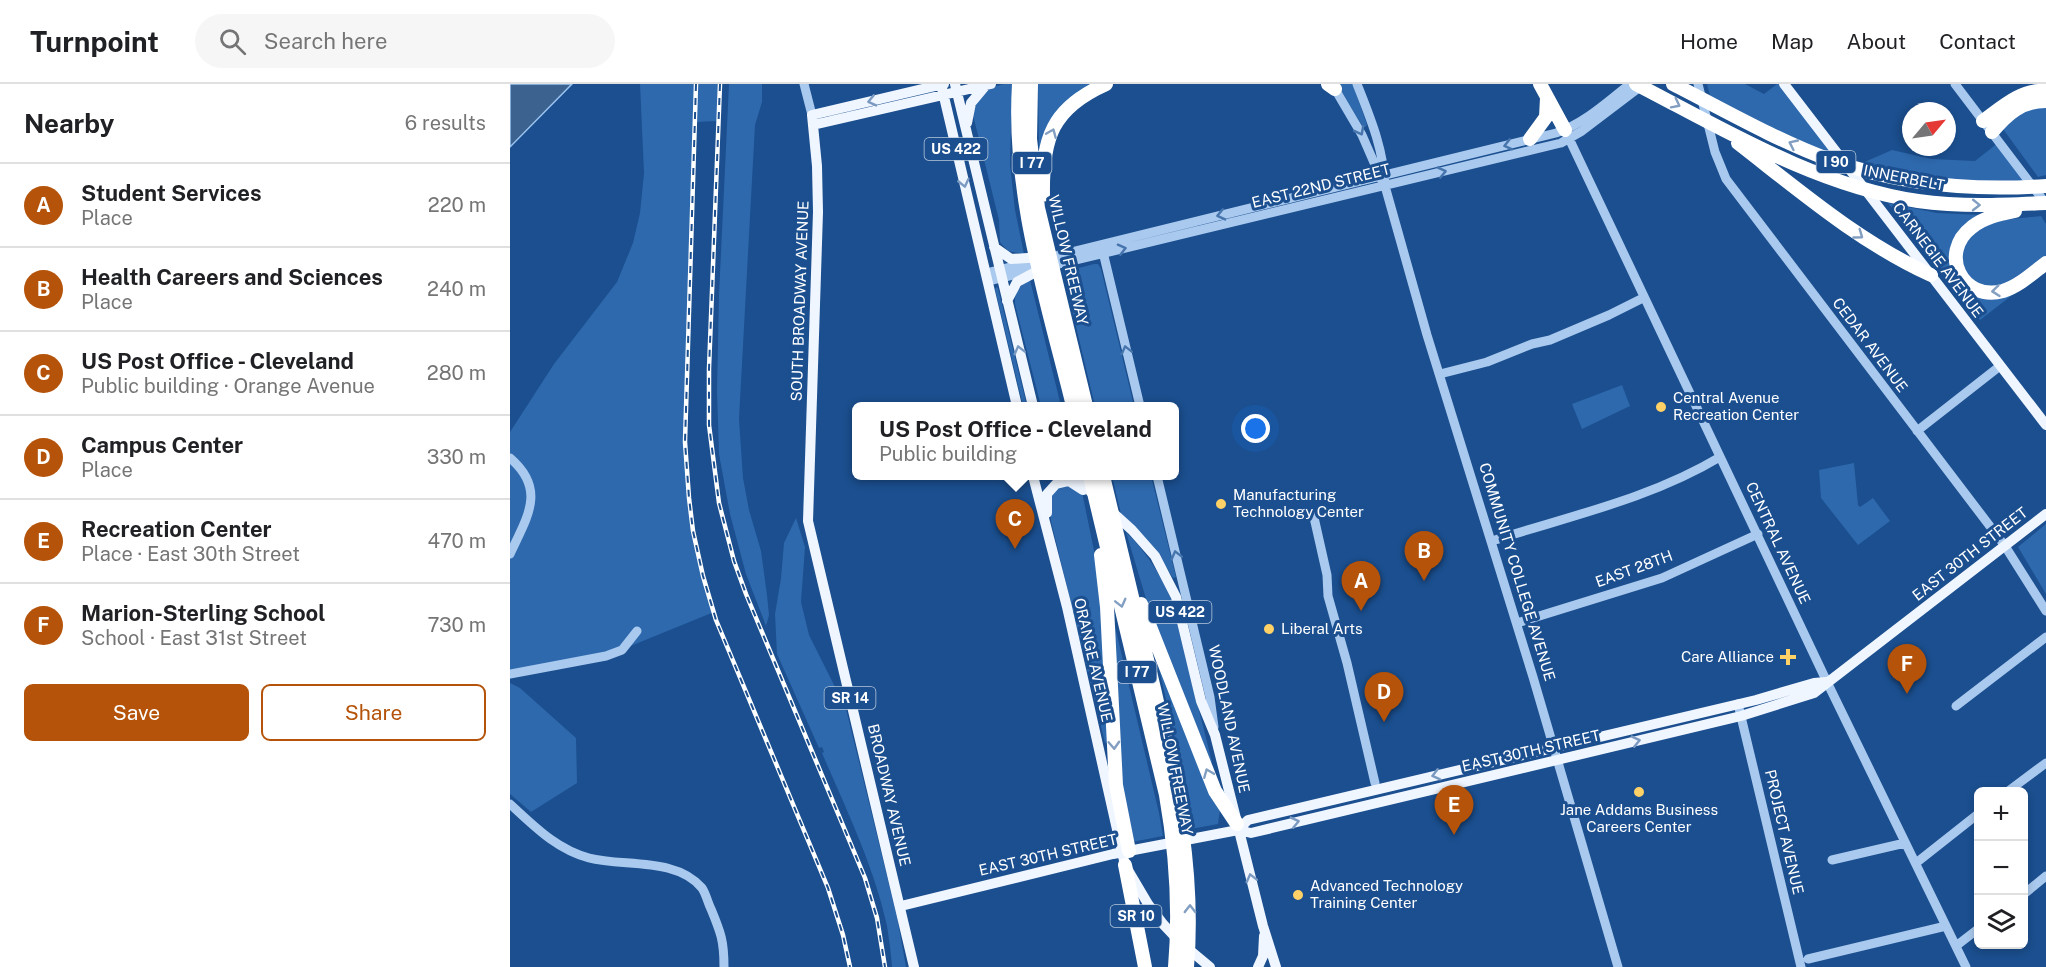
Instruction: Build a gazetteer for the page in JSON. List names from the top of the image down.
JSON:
{
  "streets": {
    "highway": [
      "I 90",
      "I 77",
      "INNERBELT",
      "WILLOW FREEWAY",
      "SR 10"
    ],
    "main road": [
      "US 422",
      "CARNEGIE AVENUE",
      "SOUTH BROADWAY AVENUE",
      "EAST 30TH STREET",
      "ORANGE AVENUE",
      "SR 14",
      "WOODLAND AVENUE",
      "BROADWAY AVENUE"
    ],
    "street": [
      "EAST 22ND STREET",
      "CEDAR AVENUE",
      "CENTRAL AVENUE",
      "EAST 28TH",
      "COMMUNITY COLLEGE AVENUE",
      "PROJECT AVENUE"
    ]
  },
  "crossings": [
    ["US 422", "EAST 22ND STREET"],
    ["US 422", "WOODLAND AVENUE"],
    ["INNERBELT", "EAST 22ND STREET"],
    ["INNERBELT", "CEDAR AVENUE"],
    ["EAST 22ND STREET", "WILLOW FREEWAY"],
    ["EAST 22ND STREET", "CENTRAL AVENUE"],
    ["EAST 22ND STREET", "COMMUNITY COLLEGE AVENUE"],
    ["SOUTH BROADWAY AVENUE", "BROADWAY AVENUE"],
    ["CEDAR AVENUE", "EAST 30TH STREET"],
    ["CENTRAL AVENUE", "EAST 30TH STREET"],
    ["CENTRAL AVENUE", "EAST 28TH"],
    ["EAST 30TH STREET", "COMMUNITY COLLEGE AVENUE"],
    ["EAST 30TH STREET", "ORANGE AVENUE"],
    ["EAST 30TH STREET", "WOODLAND AVENUE"],
    ["EAST 30TH STREET", "BROADWAY AVENUE"],
    ["EAST 30TH STREET", "PROJECT AVENUE"],
    ["EAST 30TH STREET", "SR 10"],
    ["EAST 28TH", "COMMUNITY COLLEGE AVENUE"],
    ["ORANGE AVENUE", "SR 10"]
  ],
  "one_way": ["WOODLAND AVENUE"],
  "places": {
    "other": [
      "Central Avenue Recreation Center",
      "Manufacturing Technology Center",
      "Liberal Arts",
      "Jane Addams Business Careers Center",
      "Advanced Technology Training Center"
    ],
    "health": ["Care Alliance"]
  },
  "north": "top right",
  "page": {
    "header": "Turnpoint",
    "search": "Search here",
    "nav": [
      "Home",
      "Map",
      "About",
      "Contact"
    ],
    "heading": ["Nearby", "6 results"],
    "list": [
      {
        "mark": "A",
        "name": "Student Services",
        "note": "Place",
        "value": "220 m"
      },
      {
        "mark": "B",
        "name": "Health Careers and Sciences",
        "note": "Place",
        "value": "240 m"
      },
      {
        "mark": "C",
        "name": "US Post Office - Cleveland",
        "note": "Public building · Orange Avenue",
        "value": "280 m"
      },
      {
        "mark": "D",
        "name": "Campus Center",
        "note": "Place",
        "value": "330 m"
      },
      {
        "mark": "E",
        "name": "Recreation Center",
        "note": "Place · East 30th Street",
        "value": "470 m"
      },
      {
        "mark": "F",
        "name": "Marion-Sterling School",
        "note": "School · East 31st Street",
        "value": "730 m"
      }
    ],
    "popup": ["US Post Office - Cleveland", "Public building"],
    "pins": [
      "C",
      "B",
      "A",
      "F",
      "D",
      "E"
    ],
    "buttons": ["Save", "Share"],
    "map_buttons": ["+", "−"]
  }
}
